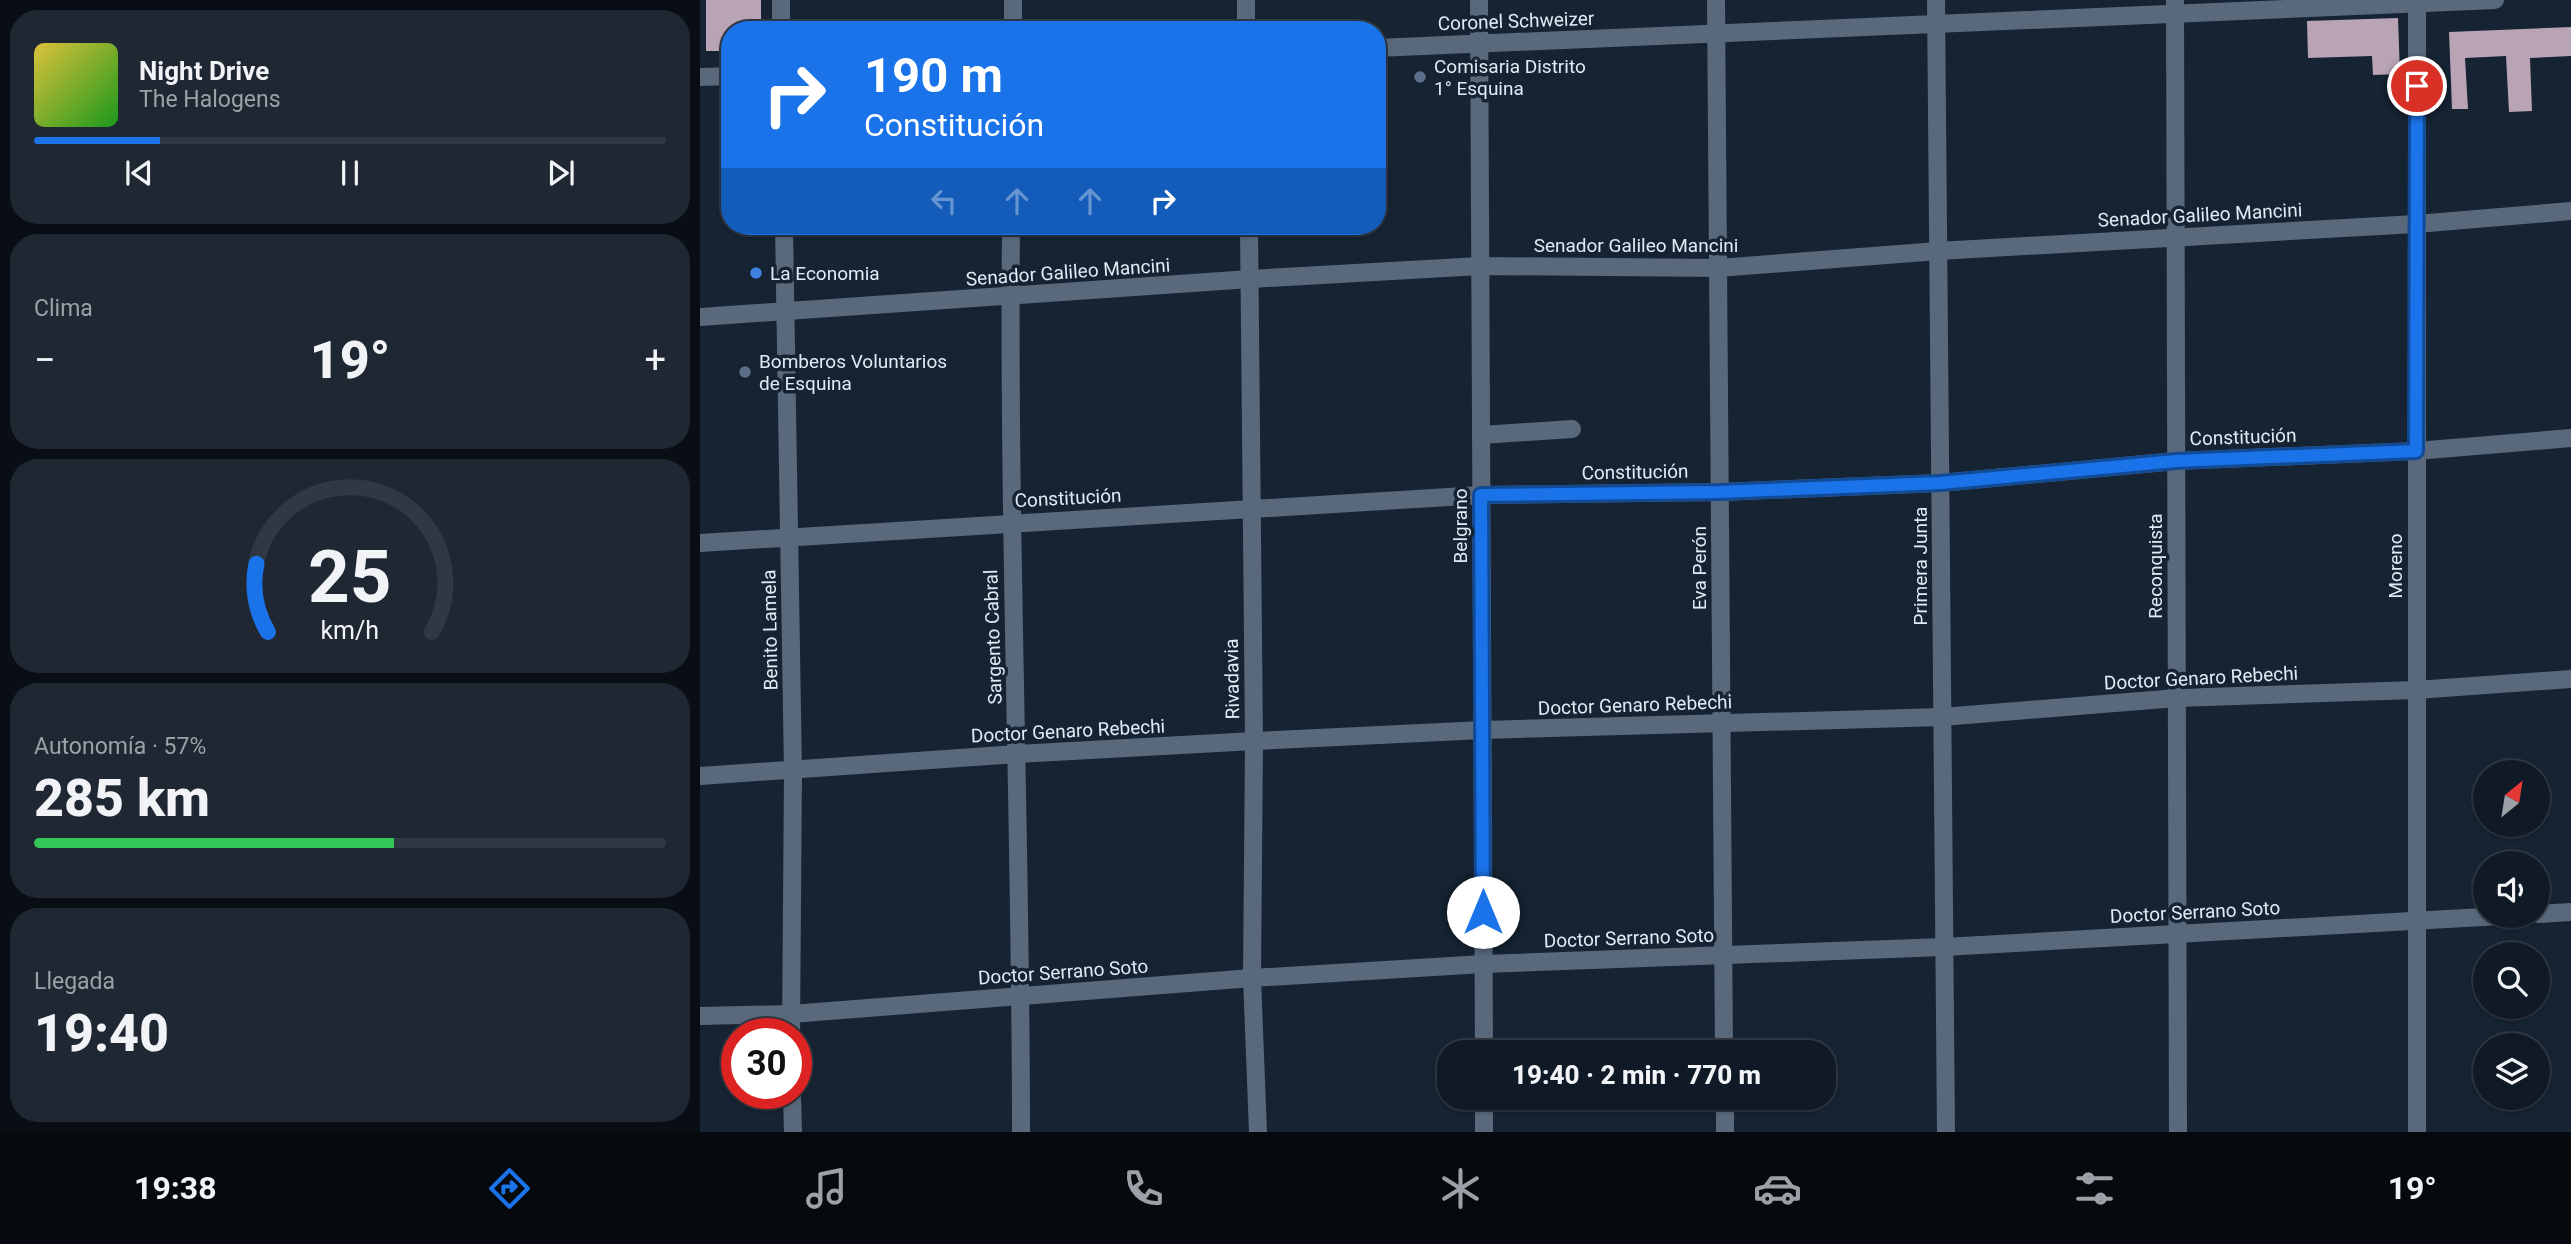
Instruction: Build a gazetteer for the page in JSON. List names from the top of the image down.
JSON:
{
  "streets": {
    "street": [
      "Coronel Schweizer",
      "Senador Galileo Mancini",
      "Constitución",
      "Belgrano",
      "Primera Junta",
      "Reconquista",
      "Moreno",
      "Eva Perón",
      "Benito Lamela",
      "Sargento Cabral",
      "Doctor Genaro Rebechi",
      "Rivadavia",
      "Doctor Serrano Soto"
    ]
  },
  "crossings": [
    ["Coronel Schweizer", "Belgrano"],
    ["Coronel Schweizer", "Primera Junta"],
    ["Coronel Schweizer", "Reconquista"],
    ["Coronel Schweizer", "Moreno"],
    ["Coronel Schweizer", "Eva Perón"],
    ["Senador Galileo Mancini", "Belgrano"],
    ["Senador Galileo Mancini", "Primera Junta"],
    ["Senador Galileo Mancini", "Reconquista"],
    ["Senador Galileo Mancini", "Moreno"],
    ["Senador Galileo Mancini", "Eva Perón"],
    ["Senador Galileo Mancini", "Benito Lamela"],
    ["Senador Galileo Mancini", "Sargento Cabral"],
    ["Senador Galileo Mancini", "Rivadavia"],
    ["Constitución", "Belgrano"],
    ["Constitución", "Primera Junta"],
    ["Constitución", "Reconquista"],
    ["Constitución", "Moreno"],
    ["Constitución", "Eva Perón"],
    ["Constitución", "Benito Lamela"],
    ["Constitución", "Sargento Cabral"],
    ["Constitución", "Rivadavia"],
    ["Belgrano", "Doctor Genaro Rebechi"],
    ["Belgrano", "Doctor Serrano Soto"],
    ["Primera Junta", "Doctor Genaro Rebechi"],
    ["Primera Junta", "Doctor Serrano Soto"],
    ["Reconquista", "Doctor Genaro Rebechi"],
    ["Reconquista", "Doctor Serrano Soto"],
    ["Moreno", "Doctor Genaro Rebechi"],
    ["Moreno", "Doctor Serrano Soto"],
    ["Eva Perón", "Doctor Genaro Rebechi"],
    ["Eva Perón", "Doctor Serrano Soto"],
    ["Benito Lamela", "Doctor Genaro Rebechi"],
    ["Benito Lamela", "Doctor Serrano Soto"],
    ["Sargento Cabral", "Doctor Genaro Rebechi"],
    ["Sargento Cabral", "Doctor Serrano Soto"],
    ["Doctor Genaro Rebechi", "Rivadavia"],
    ["Rivadavia", "Doctor Serrano Soto"]
  ],
  "places": ["Comisaria Distrito 1° Esquina", "La Economia", "Bomberos Voluntarios de Esquina"],
  "north": "top right",
  "page": {
    "turn": ["190 m", "Constitución"],
    "song": ["Night Drive", "The Halogens"],
    "tile": [
      "Clima",
      ["Autonomía · 57%", "285 km"],
      ["Llegada", "19:40"]
    ],
    "heat": ["−", "19°", "+"],
    "limit": "30",
    "trip": "19:40 · 2 min · 770 m",
    "tabs": ["19:38", "19°"],
    "gauge": ["25", "km/h"]
  }
}
